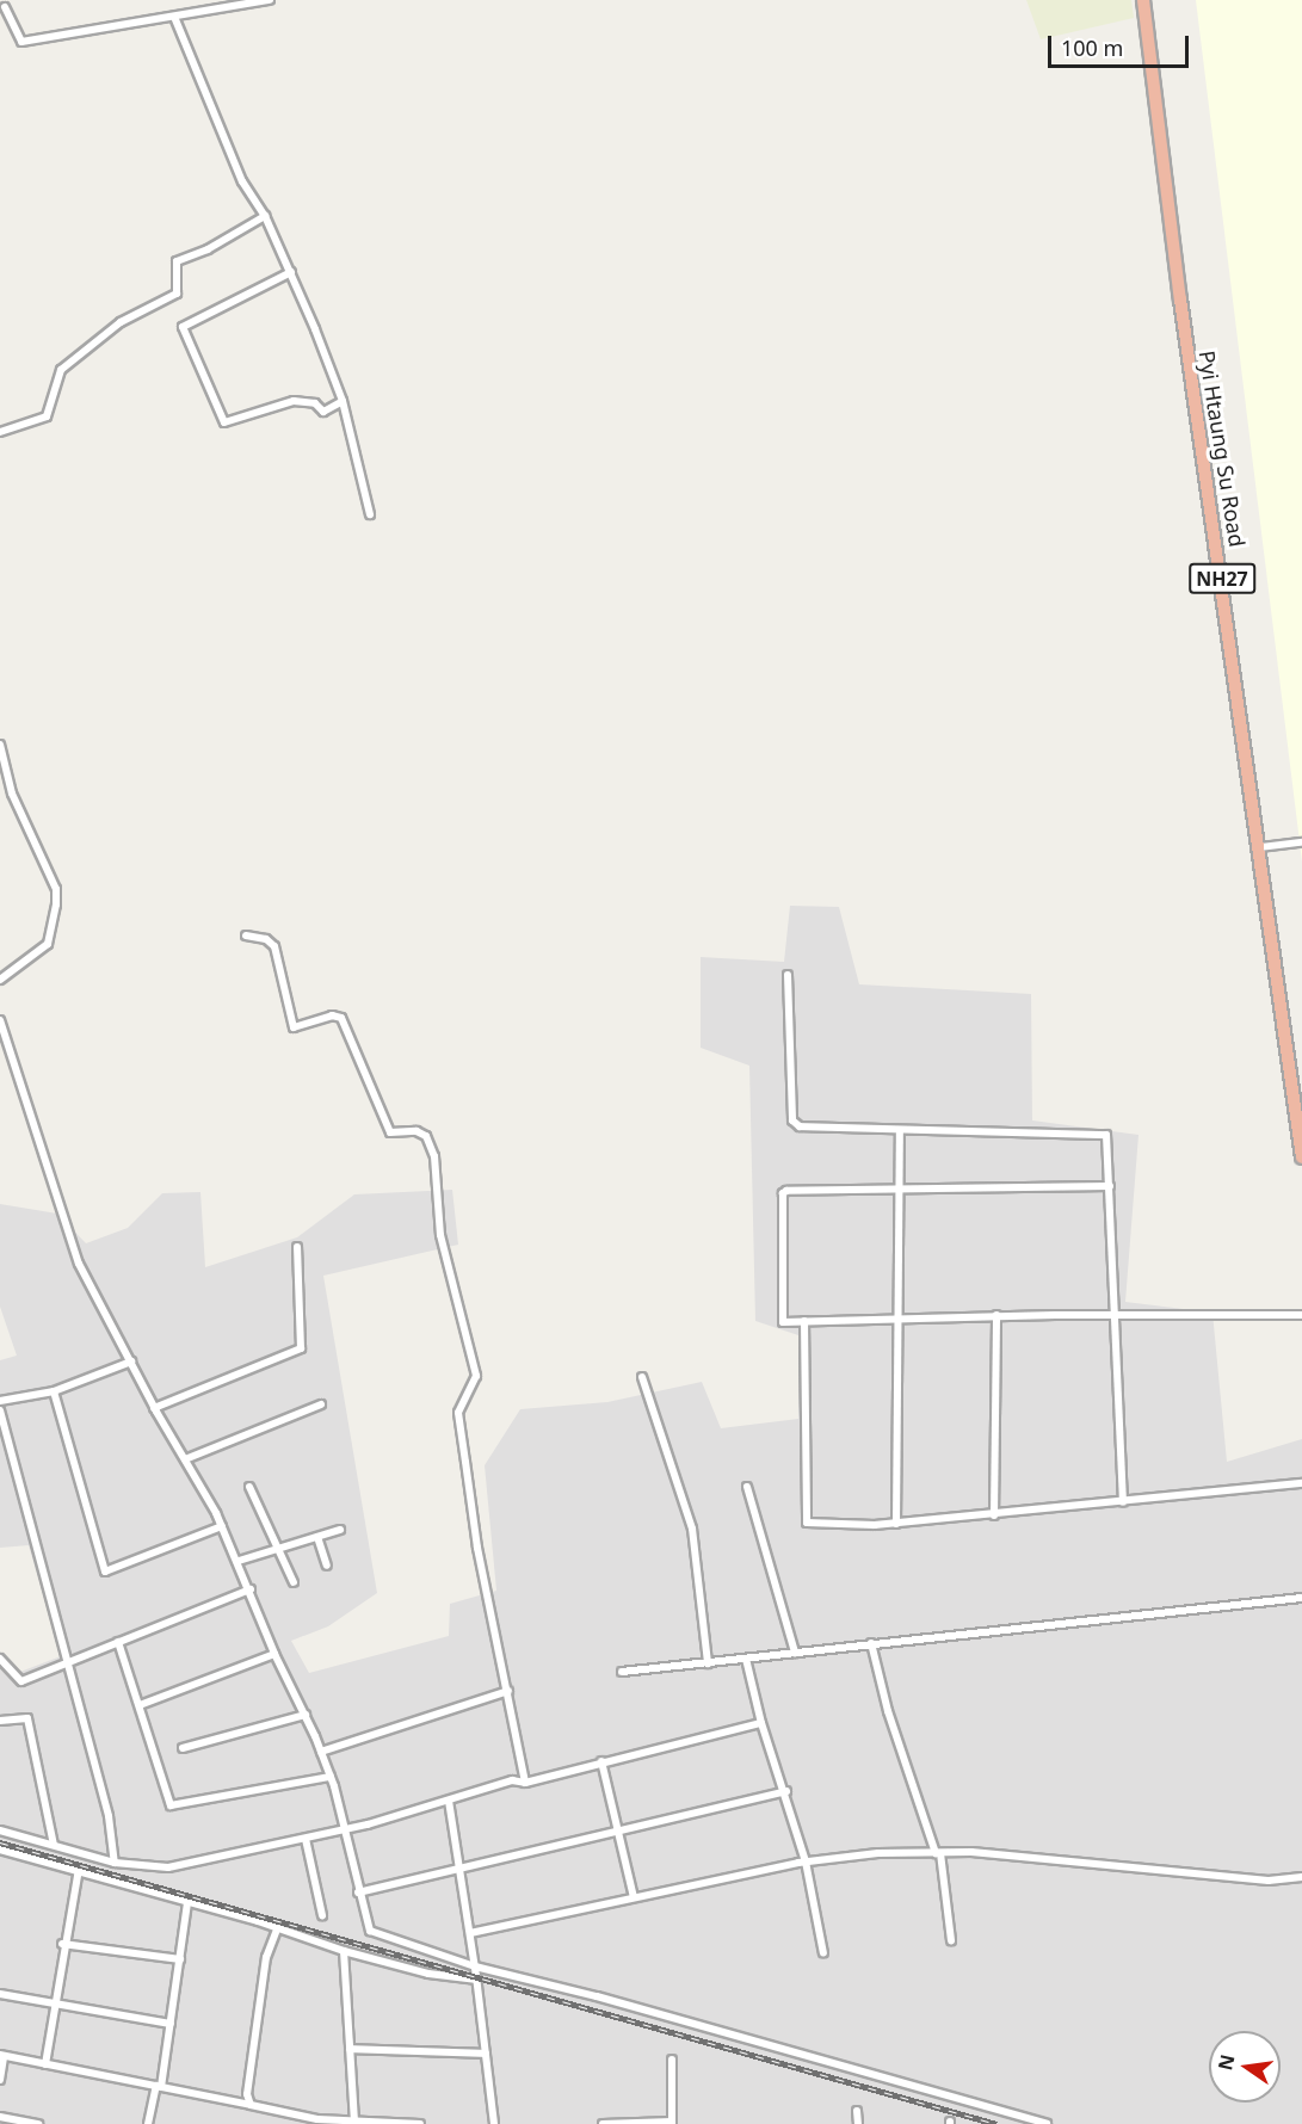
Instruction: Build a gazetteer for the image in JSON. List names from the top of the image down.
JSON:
{
  "streets": {
    "highway": ["Pyi Htaung Su Road", "NH27"]
  },
  "scale_bar": "100 m",
  "north": "left"
}
